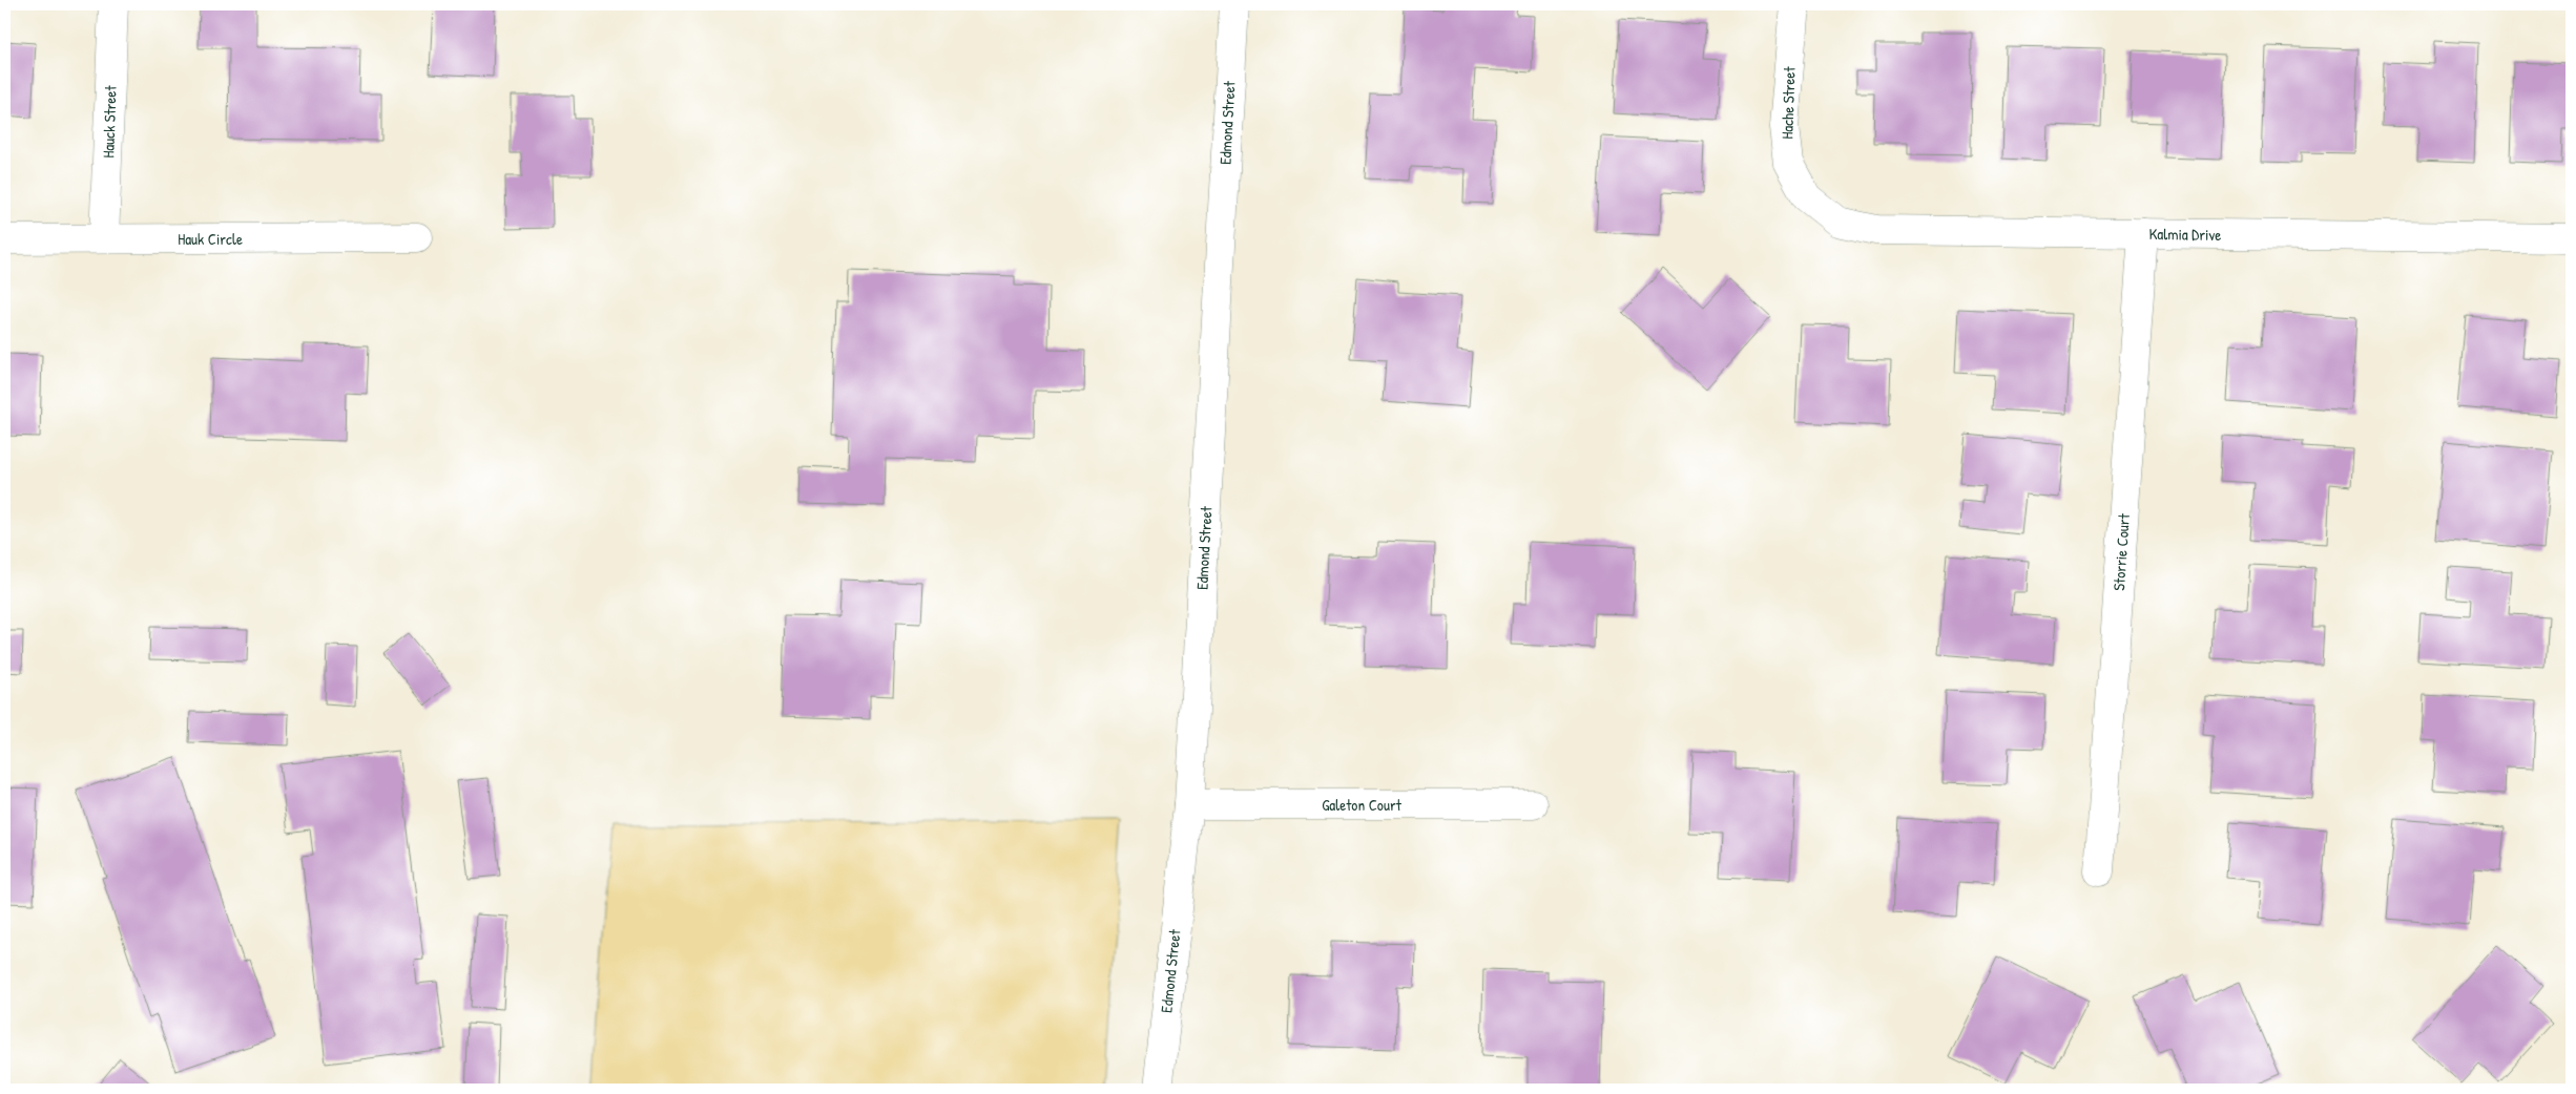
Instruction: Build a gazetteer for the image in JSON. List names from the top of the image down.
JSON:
{
  "streets": {
    "street": [
      "Hache Street",
      "Hauck Street",
      "Edmond Street",
      "Kalmia Drive",
      "Hauk Circle",
      "Storrie Court",
      "Galeton Court"
    ]
  },
  "crossings": [
    ["Hache Street", "Kalmia Drive"],
    ["Hauck Street", "Hauk Circle"],
    ["Edmond Street", "Galeton Court"],
    ["Kalmia Drive", "Storrie Court"]
  ]
}
